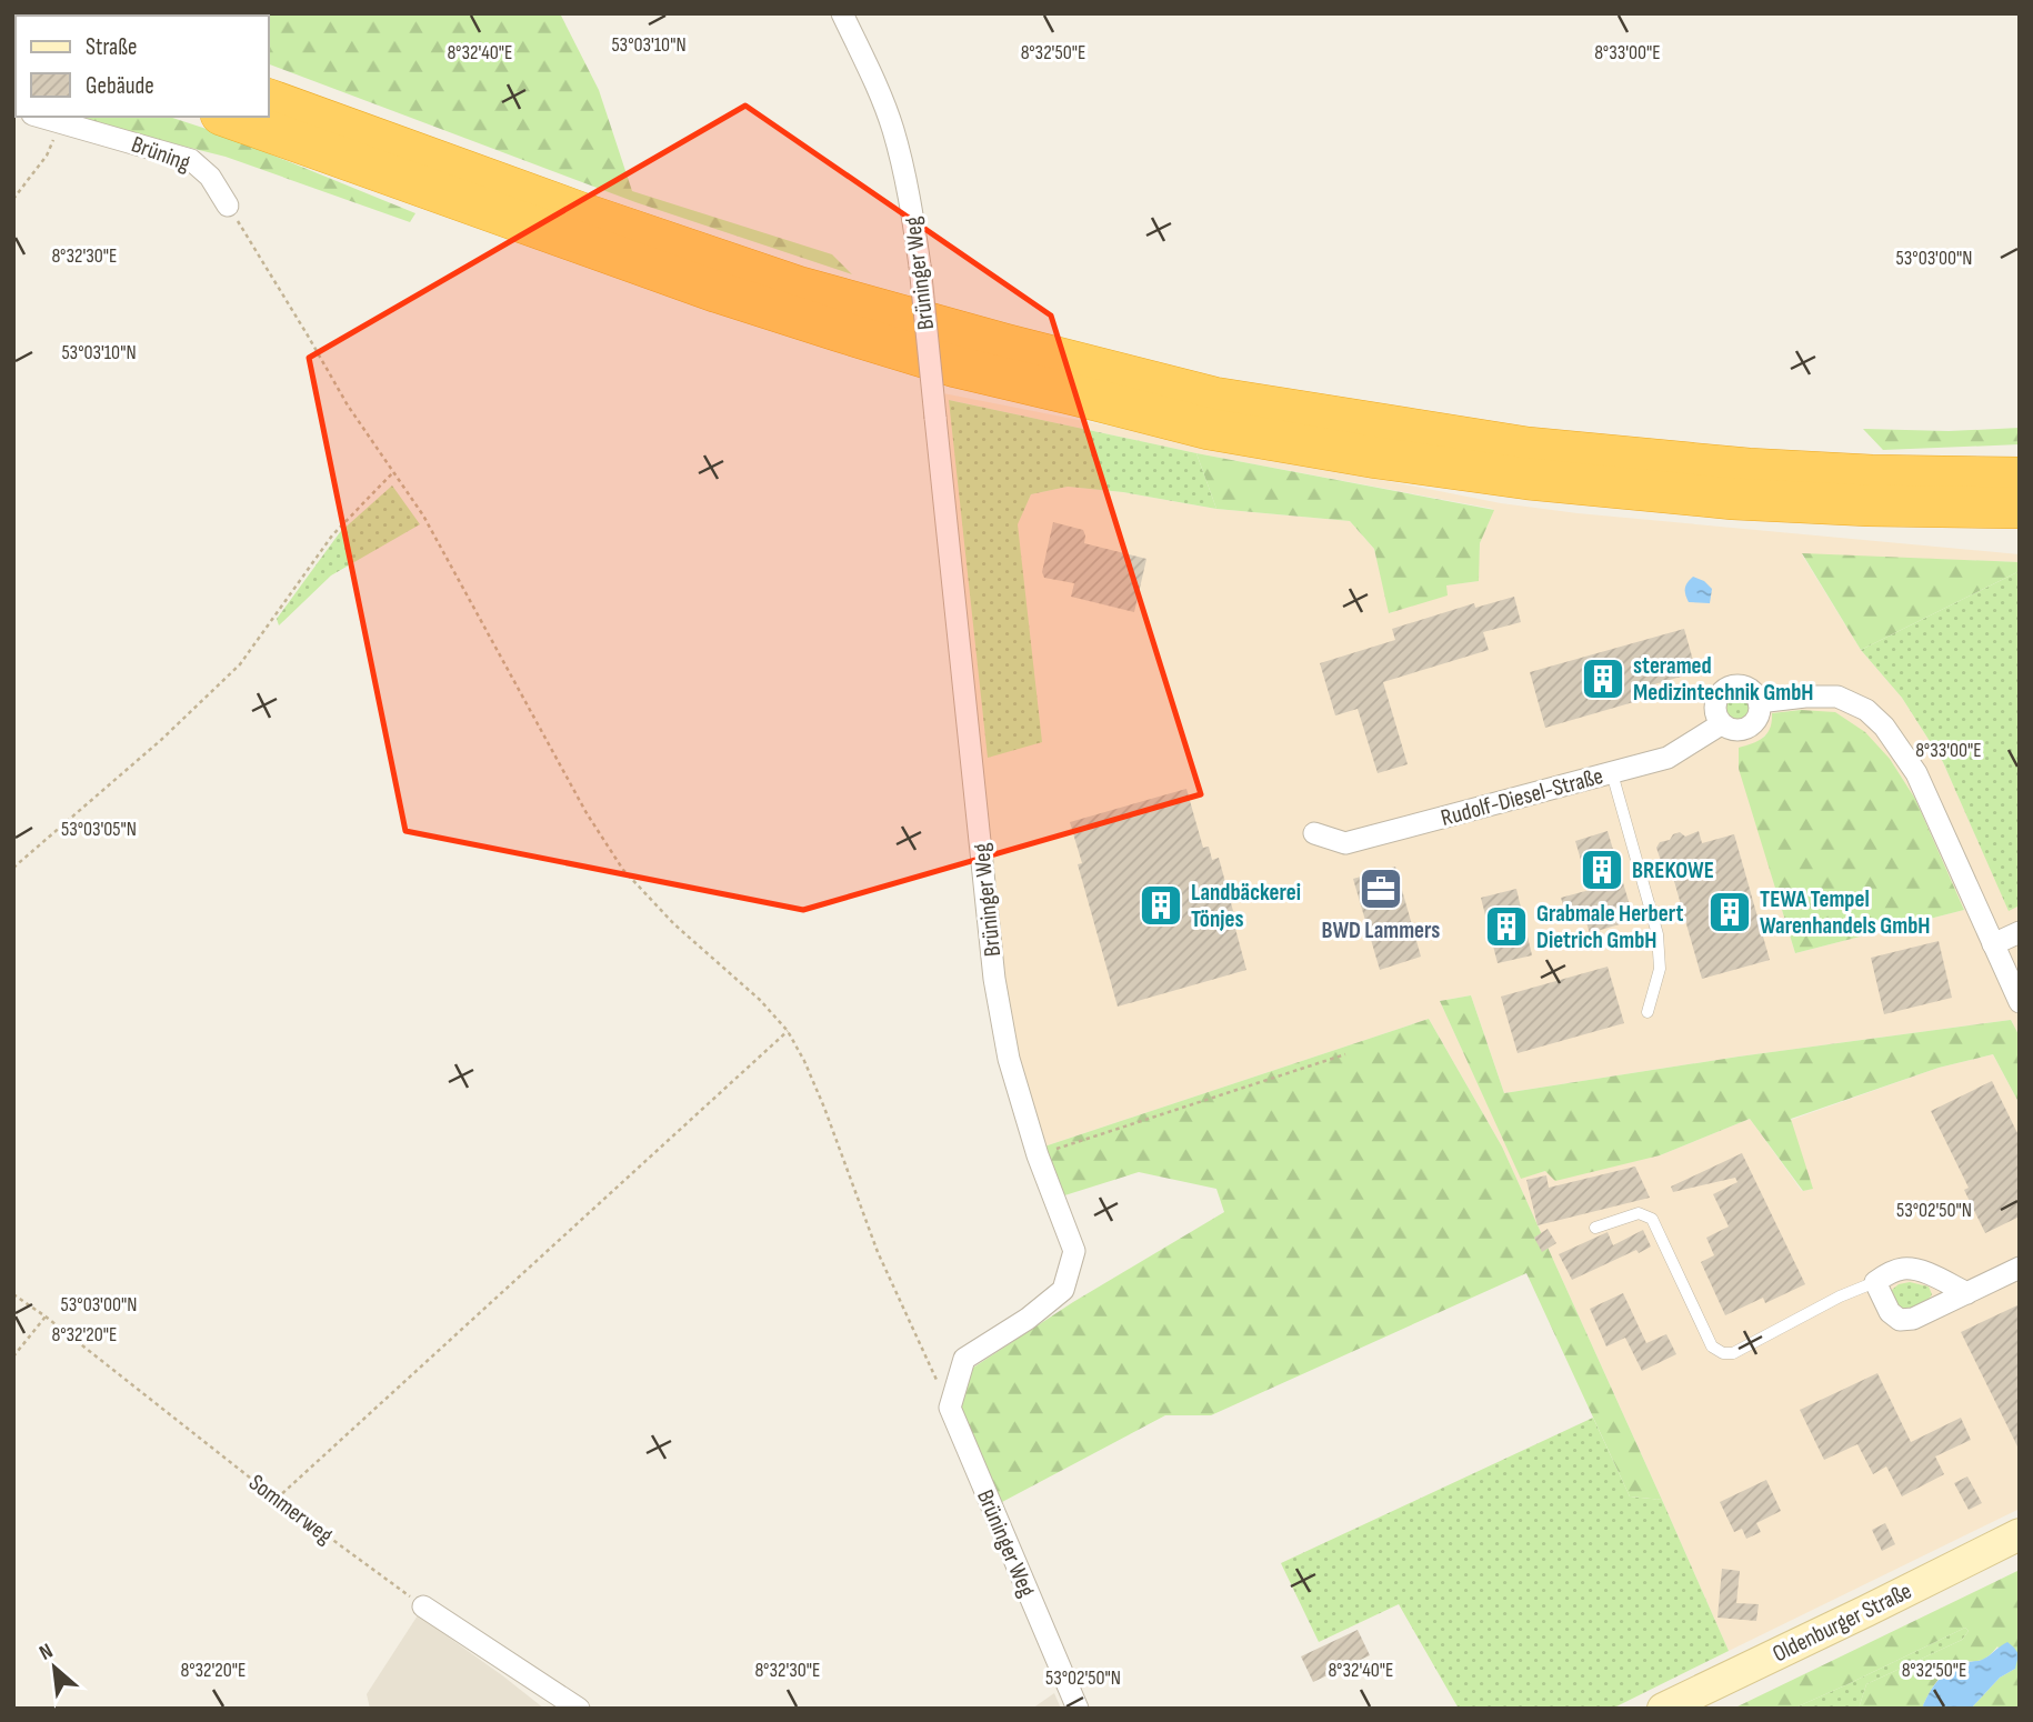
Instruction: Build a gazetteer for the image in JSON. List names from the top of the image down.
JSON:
{
  "streets": {
    "main road": ["Oldenburger Straße"],
    "street": ["Brüning", "Brüninger Weg", "Rudolf-Diesel-Straße"],
    "path": ["Sommerweg"]
  },
  "places": {
    "building": [
      "steramed Medizintechnik GmbH",
      "BREKOWE",
      "Landbäckerei Tönjes",
      "TEWA Tempel Warenhandels GmbH",
      "Grabmale Herbert Dietrich GmbH"
    ],
    "office": ["BWD Lammers"]
  },
  "legend": ["Straße", "Gebäude"],
  "north": "top left",
  "coordinates": [
    "53°03'10\"N",
    "8°32'40\"E",
    "8°32'50\"E",
    "8°33'00\"E",
    "8°32'30\"E",
    "53°03'00\"N",
    "53°03'05\"N",
    "53°02'50\"N",
    "8°32'20\"E"
  ]
}
